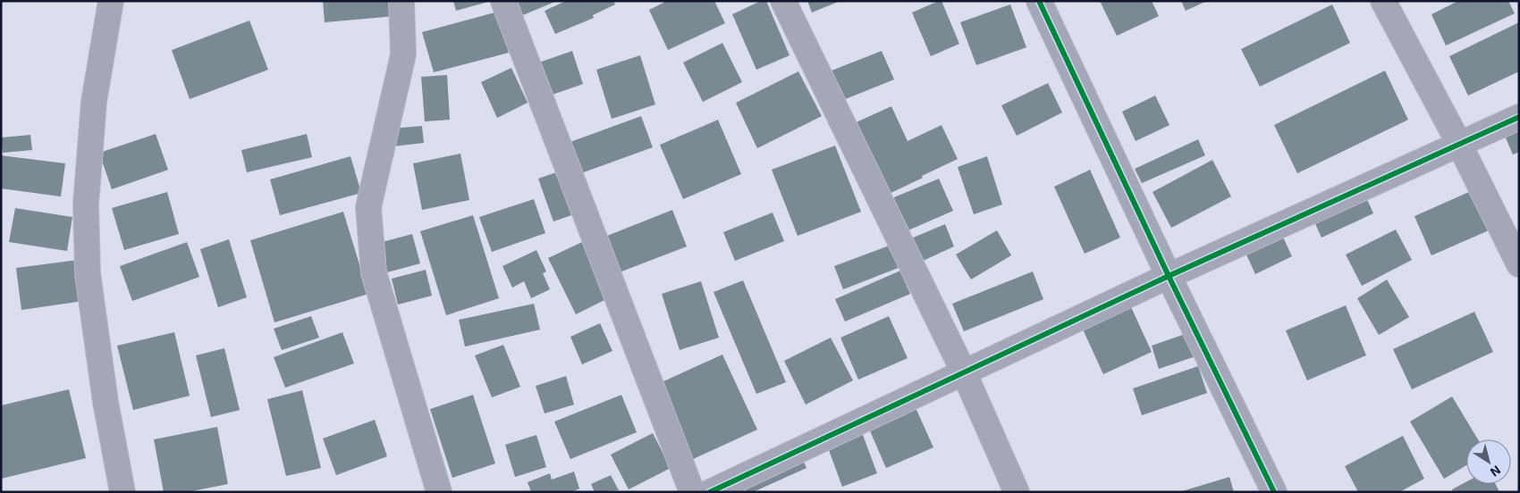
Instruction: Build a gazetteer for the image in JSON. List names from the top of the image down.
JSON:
{
  "north": "bottom right"
}
